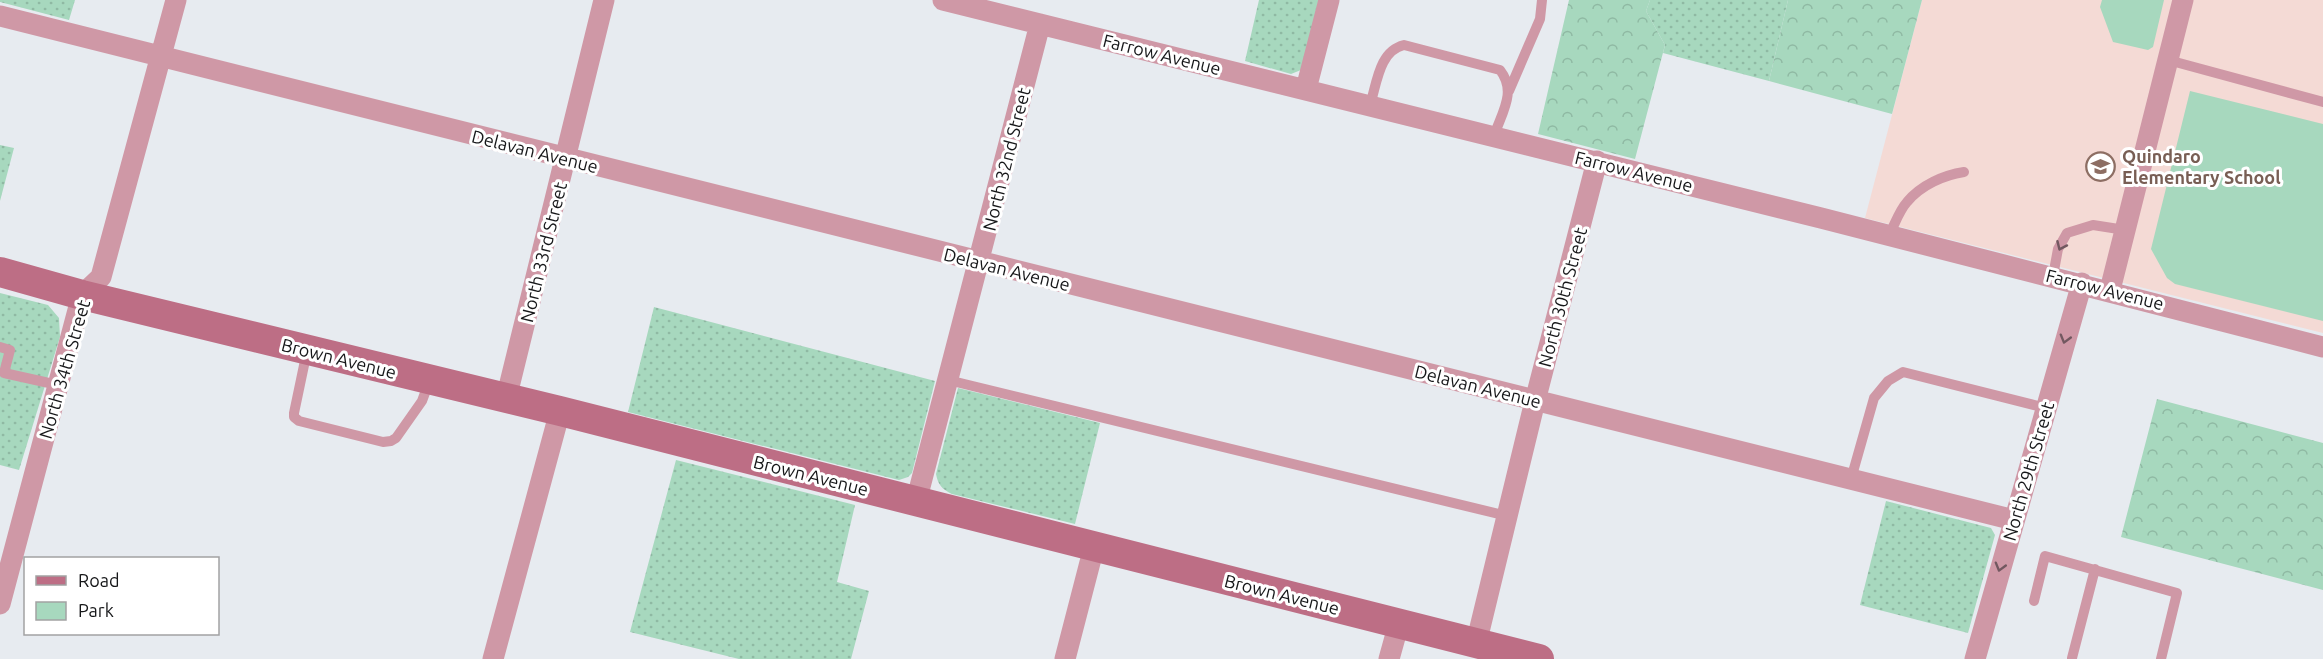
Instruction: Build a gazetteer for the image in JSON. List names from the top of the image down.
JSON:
{
  "streets": {
    "main road": ["Brown Avenue"],
    "street": [
      "Farrow Avenue",
      "Delavan Avenue",
      "North 32nd Street",
      "North 33rd Street",
      "North 30th Street",
      "North 34th Street",
      "North 29th Street"
    ]
  },
  "crossings": [
    ["Farrow Avenue", "North 32nd Street"],
    ["Farrow Avenue", "North 30th Street"],
    ["Farrow Avenue", "North 29th Street"],
    ["Delavan Avenue", "North 32nd Street"],
    ["Delavan Avenue", "North 33rd Street"],
    ["Delavan Avenue", "North 30th Street"],
    ["Delavan Avenue", "North 34th Street"],
    ["Delavan Avenue", "North 29th Street"],
    ["North 32nd Street", "Brown Avenue"],
    ["North 33rd Street", "Brown Avenue"],
    ["North 30th Street", "Brown Avenue"],
    ["Brown Avenue", "North 34th Street"]
  ],
  "one_way": ["North 29th Street"],
  "places": {
    "school or university": ["Quindaro Elementary School"]
  },
  "legend": ["Road", "Park"]
}
